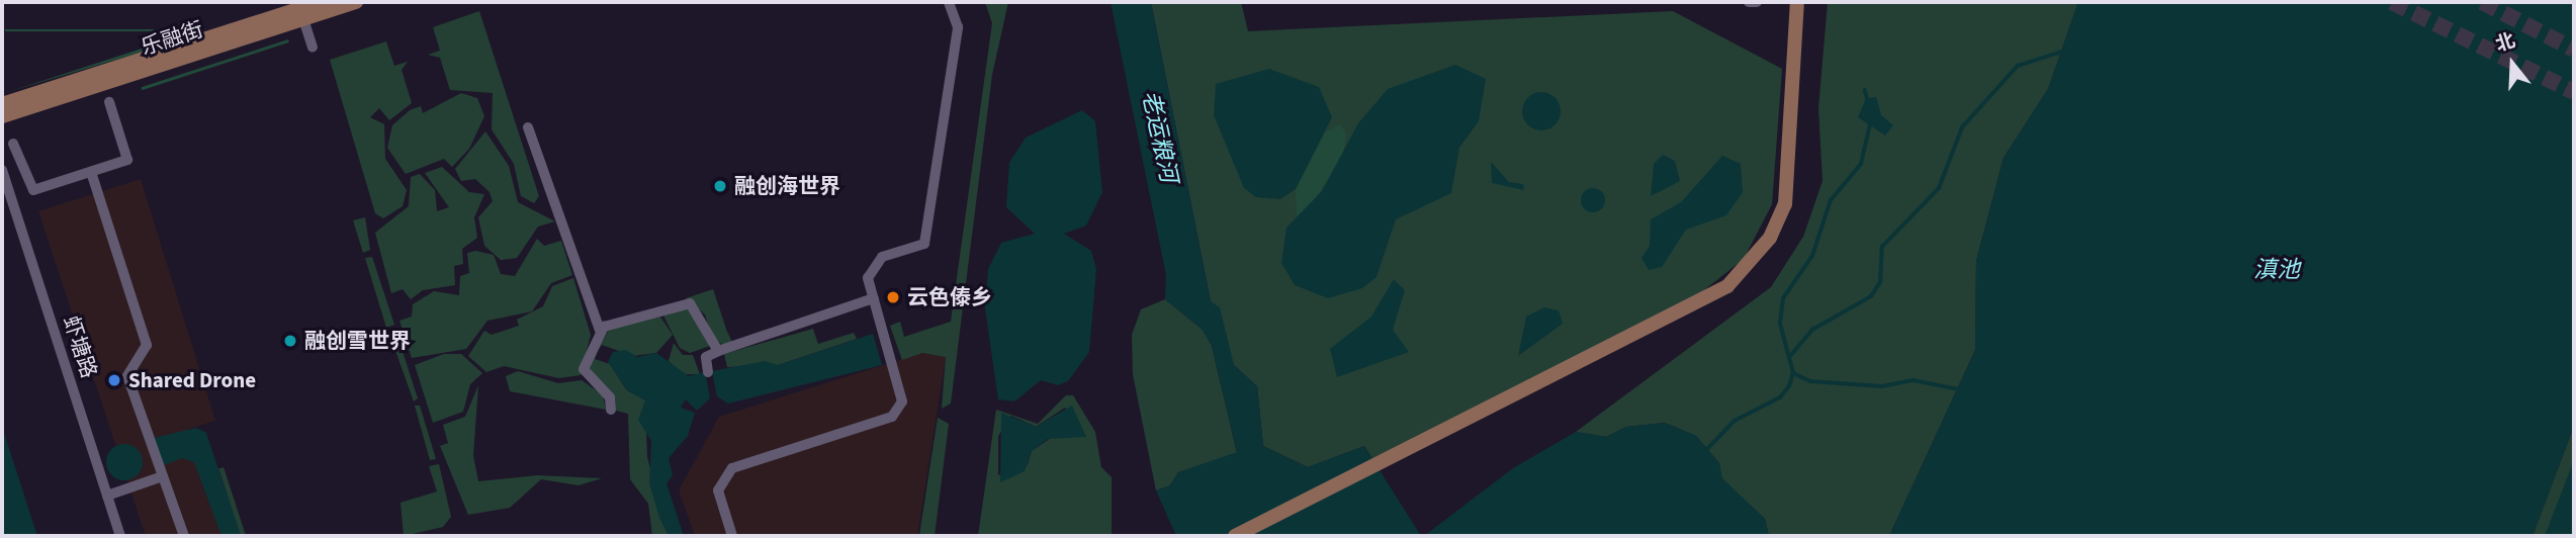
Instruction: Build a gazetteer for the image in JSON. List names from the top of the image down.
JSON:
{
  "streets": {
    "street": ["乐融街", "虾塘路"]
  },
  "water": ["老运粮河", "滇池"],
  "places": [
    "融创海世界",
    "云色傣乡",
    "融创雪世界",
    "Shared Drone"
  ],
  "north": "top"
}
